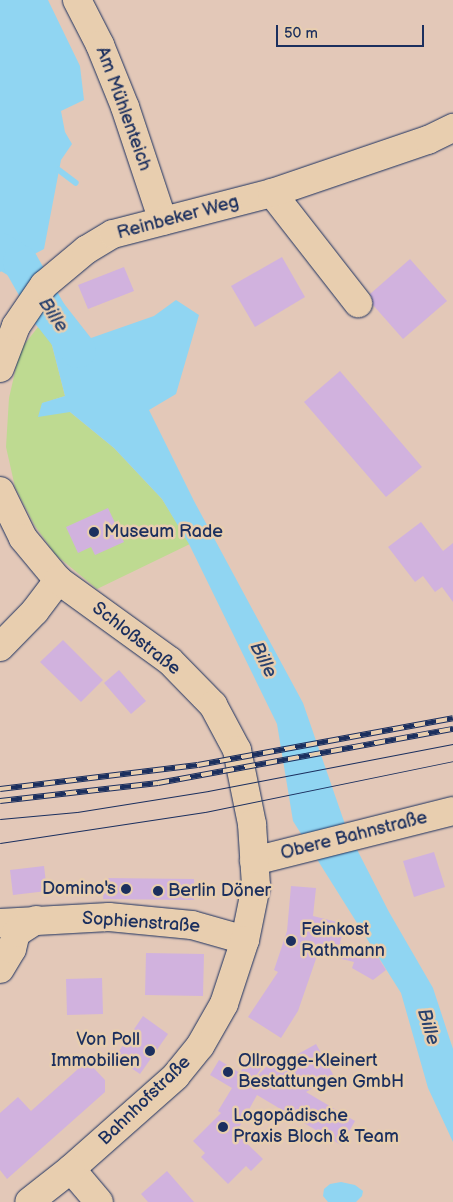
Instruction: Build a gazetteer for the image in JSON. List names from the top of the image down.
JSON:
{
  "streets": {
    "main road": [
      "Am Mühlenteich",
      "Reinbeker Weg",
      "Schloßstraße",
      "Obere Bahnstraße",
      "Sophienstraße",
      "Bahnhofstraße"
    ]
  },
  "crossings": [
    ["Am Mühlenteich", "Reinbeker Weg"],
    ["Schloßstraße", "Obere Bahnstraße"],
    ["Schloßstraße", "Bahnhofstraße"],
    ["Obere Bahnstraße", "Bahnhofstraße"],
    ["Sophienstraße", "Bahnhofstraße"]
  ],
  "water": ["Bille"],
  "places": [
    "Museum Rade",
    "Domino's",
    "Berlin Döner",
    "Feinkost Rathmann",
    "Von Poll Immobilien",
    "Ollrogge-Kleinert Bestattungen GmbH",
    "Logopädische Praxis Bloch & Team"
  ],
  "scale_bar": "50 m"
}
